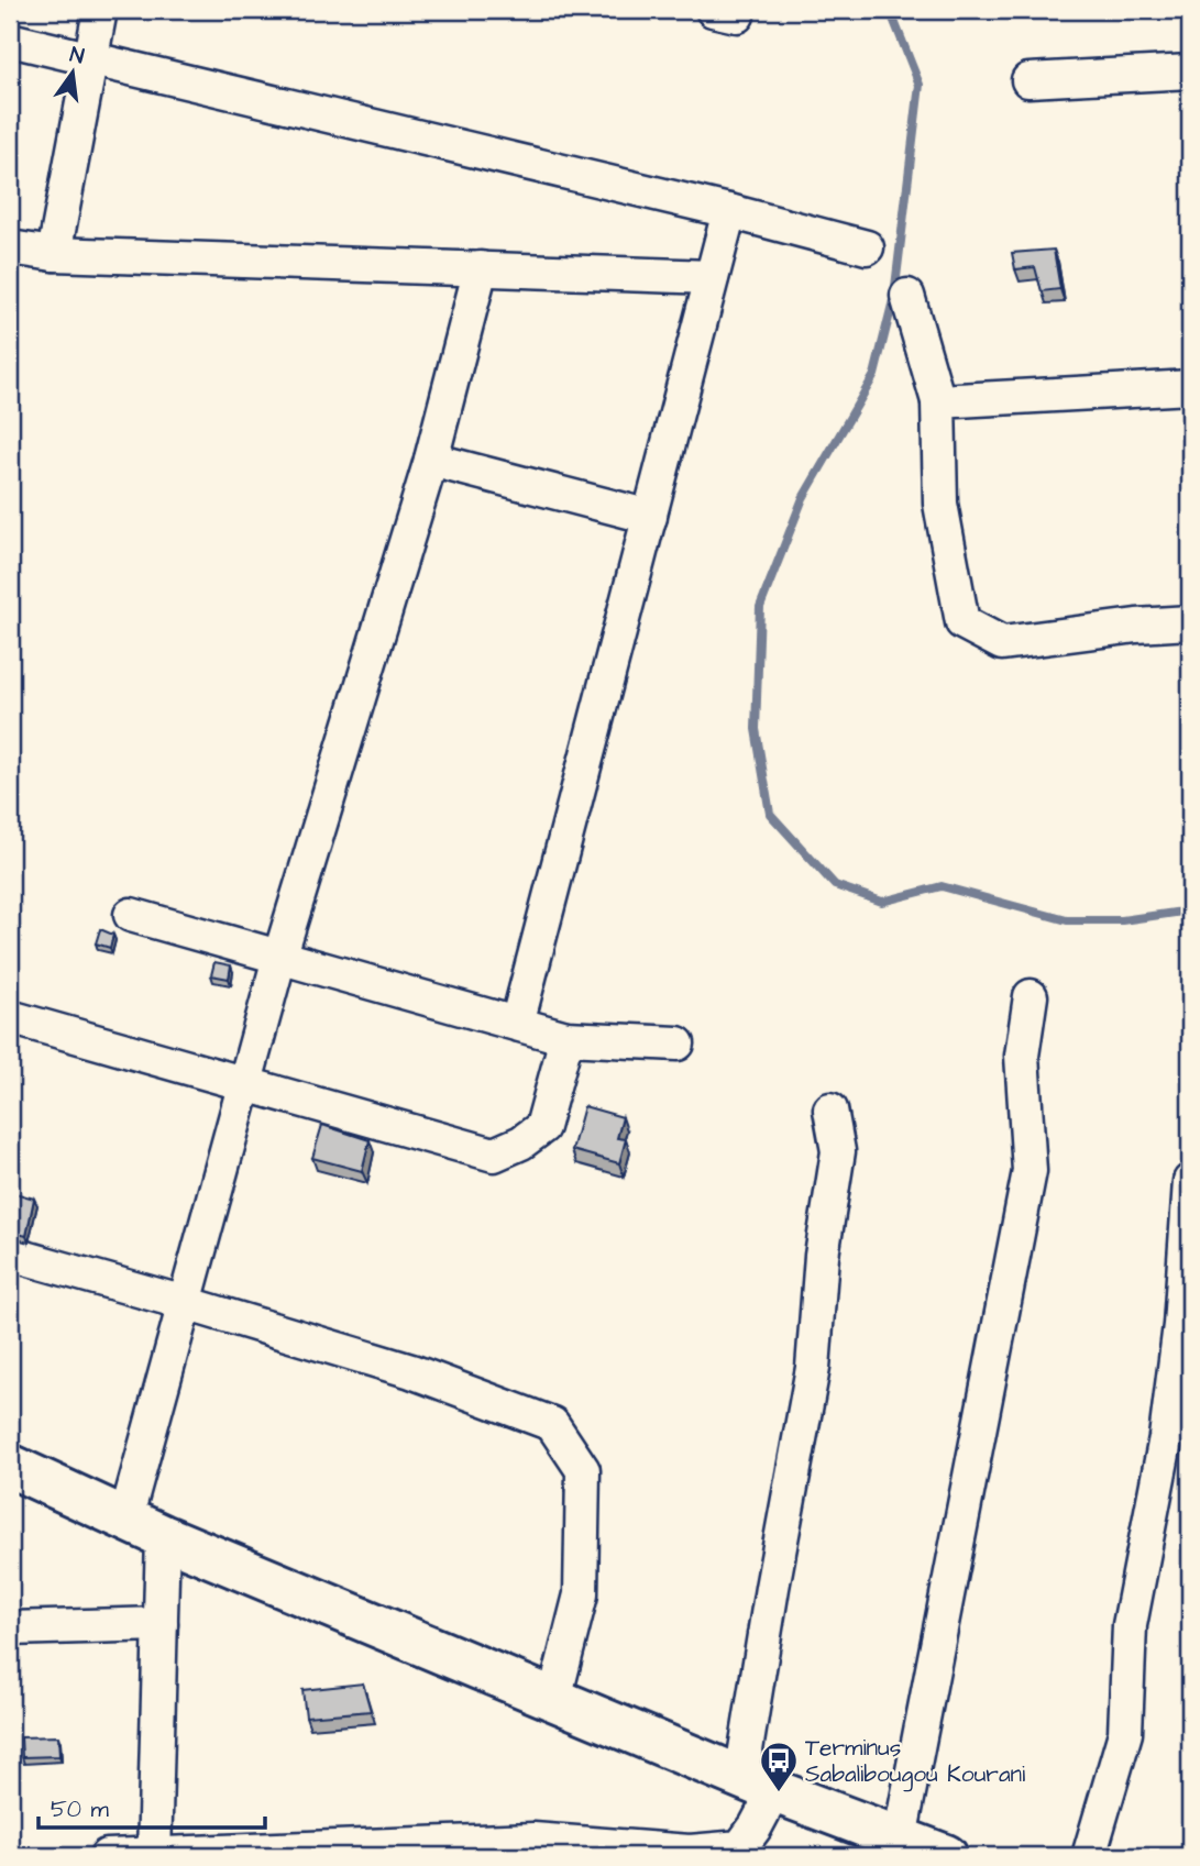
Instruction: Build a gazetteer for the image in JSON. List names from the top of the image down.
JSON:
{
  "places": {
    "bus stop": ["Terminus Sabalibougou Kourani"]
  },
  "scale_bar": "50 m",
  "north": "top"
}
